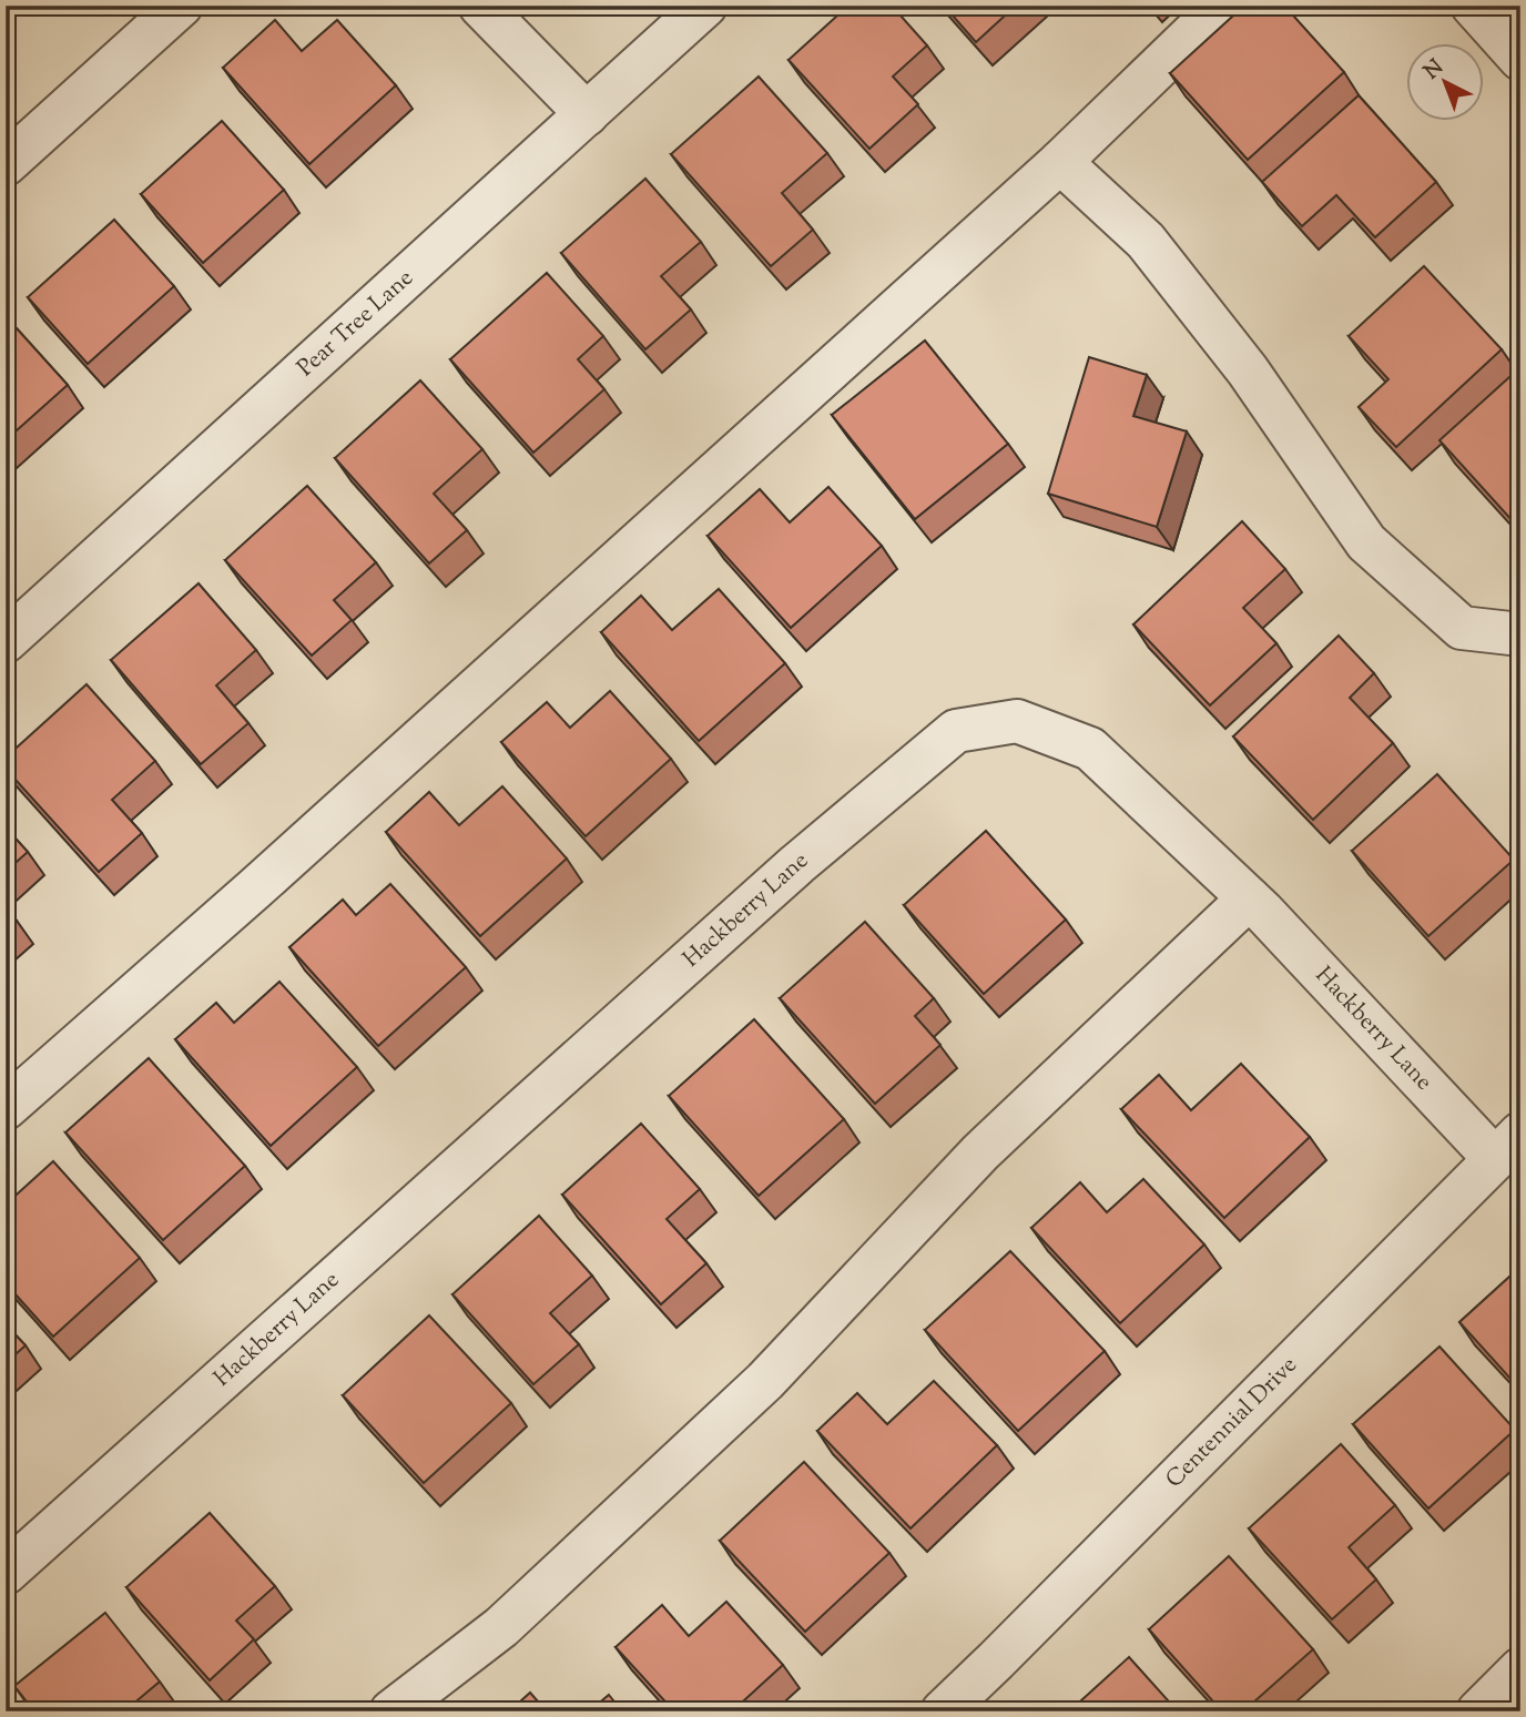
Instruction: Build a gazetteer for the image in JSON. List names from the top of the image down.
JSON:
{
  "streets": {
    "street": ["Pear Tree Lane", "Hackberry Lane", "Centennial Drive"]
  },
  "crossings": [
    ["Hackberry Lane", "Centennial Drive"]
  ],
  "north": "top left"
}
